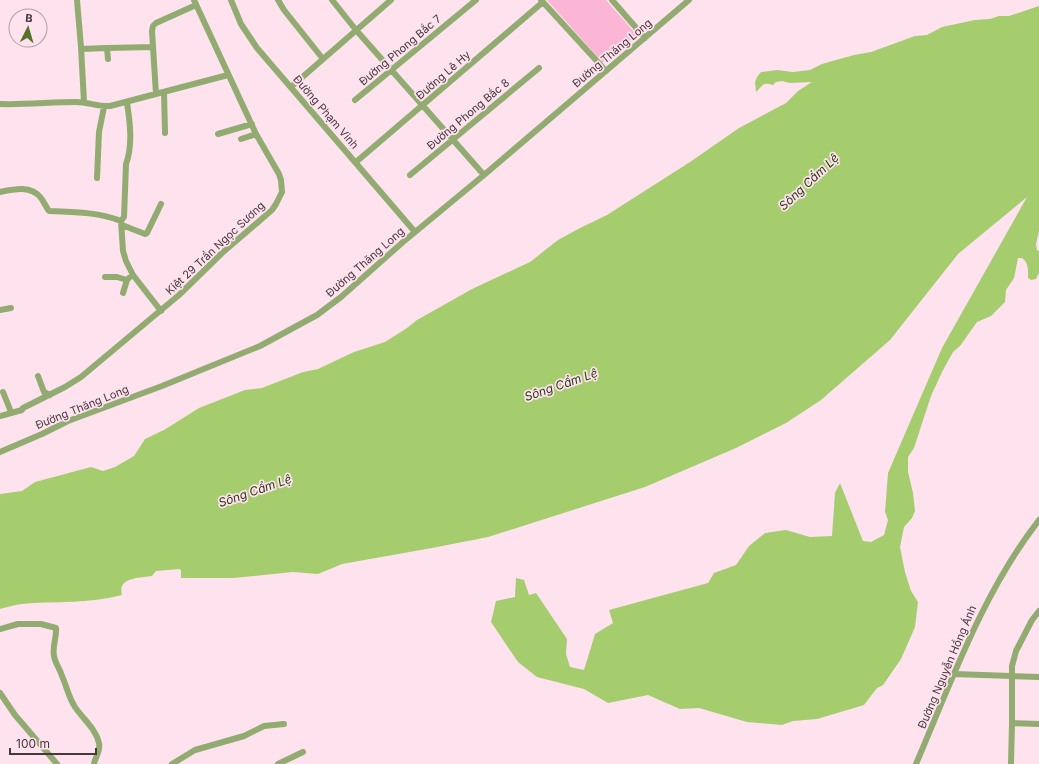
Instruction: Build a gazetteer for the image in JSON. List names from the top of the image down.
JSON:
{
  "streets": {
    "street": [
      "Đường Phong Bắc 7",
      "Đường Thăng Long",
      "Đường Lê Hy",
      "Đường Phạm Vinh",
      "Đường Phong Bắc 8",
      "Kiệt 29 Trần Ngọc Sương",
      "Đường Nguyễn Hồng Ánh"
    ]
  },
  "crossings": [
    ["Đường Thăng Long", "Đường Phạm Vinh"],
    ["Đường Lê Hy", "Đường Phạm Vinh"]
  ],
  "water": ["Sông Cẩm Lệ"],
  "scale_bar": "100 m",
  "north": "top"
}
